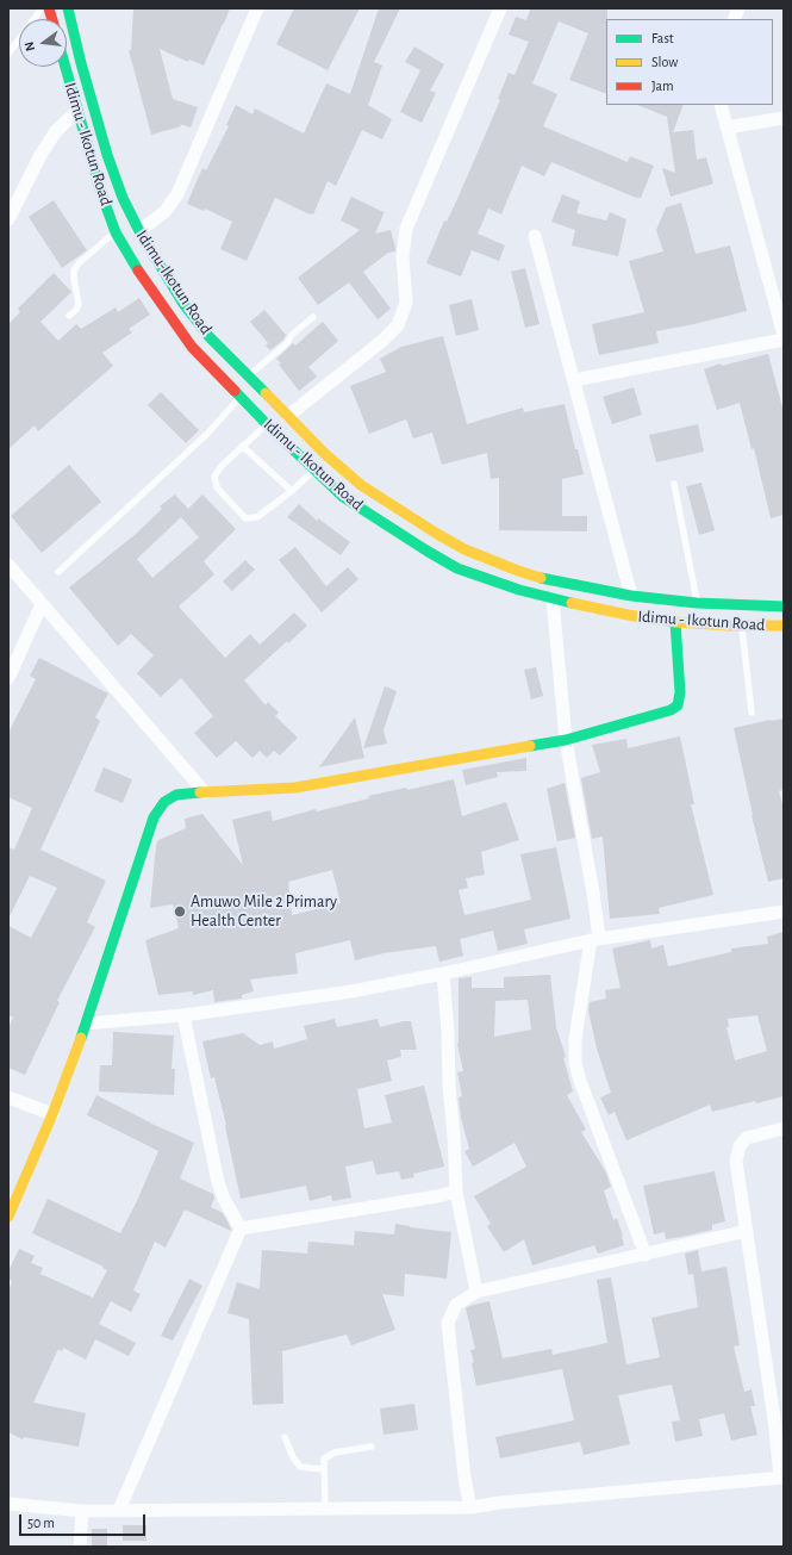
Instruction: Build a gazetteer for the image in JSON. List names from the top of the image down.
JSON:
{
  "streets": {
    "main road": ["Idimu - Ikotun Road", "Idimu-Ikotun Road"]
  },
  "places": ["Amuwo Mile 2 Primary Health Center"],
  "legend": ["Fast", "Slow", "Jam"],
  "scale_bar": "50 m",
  "north": "left"
}
